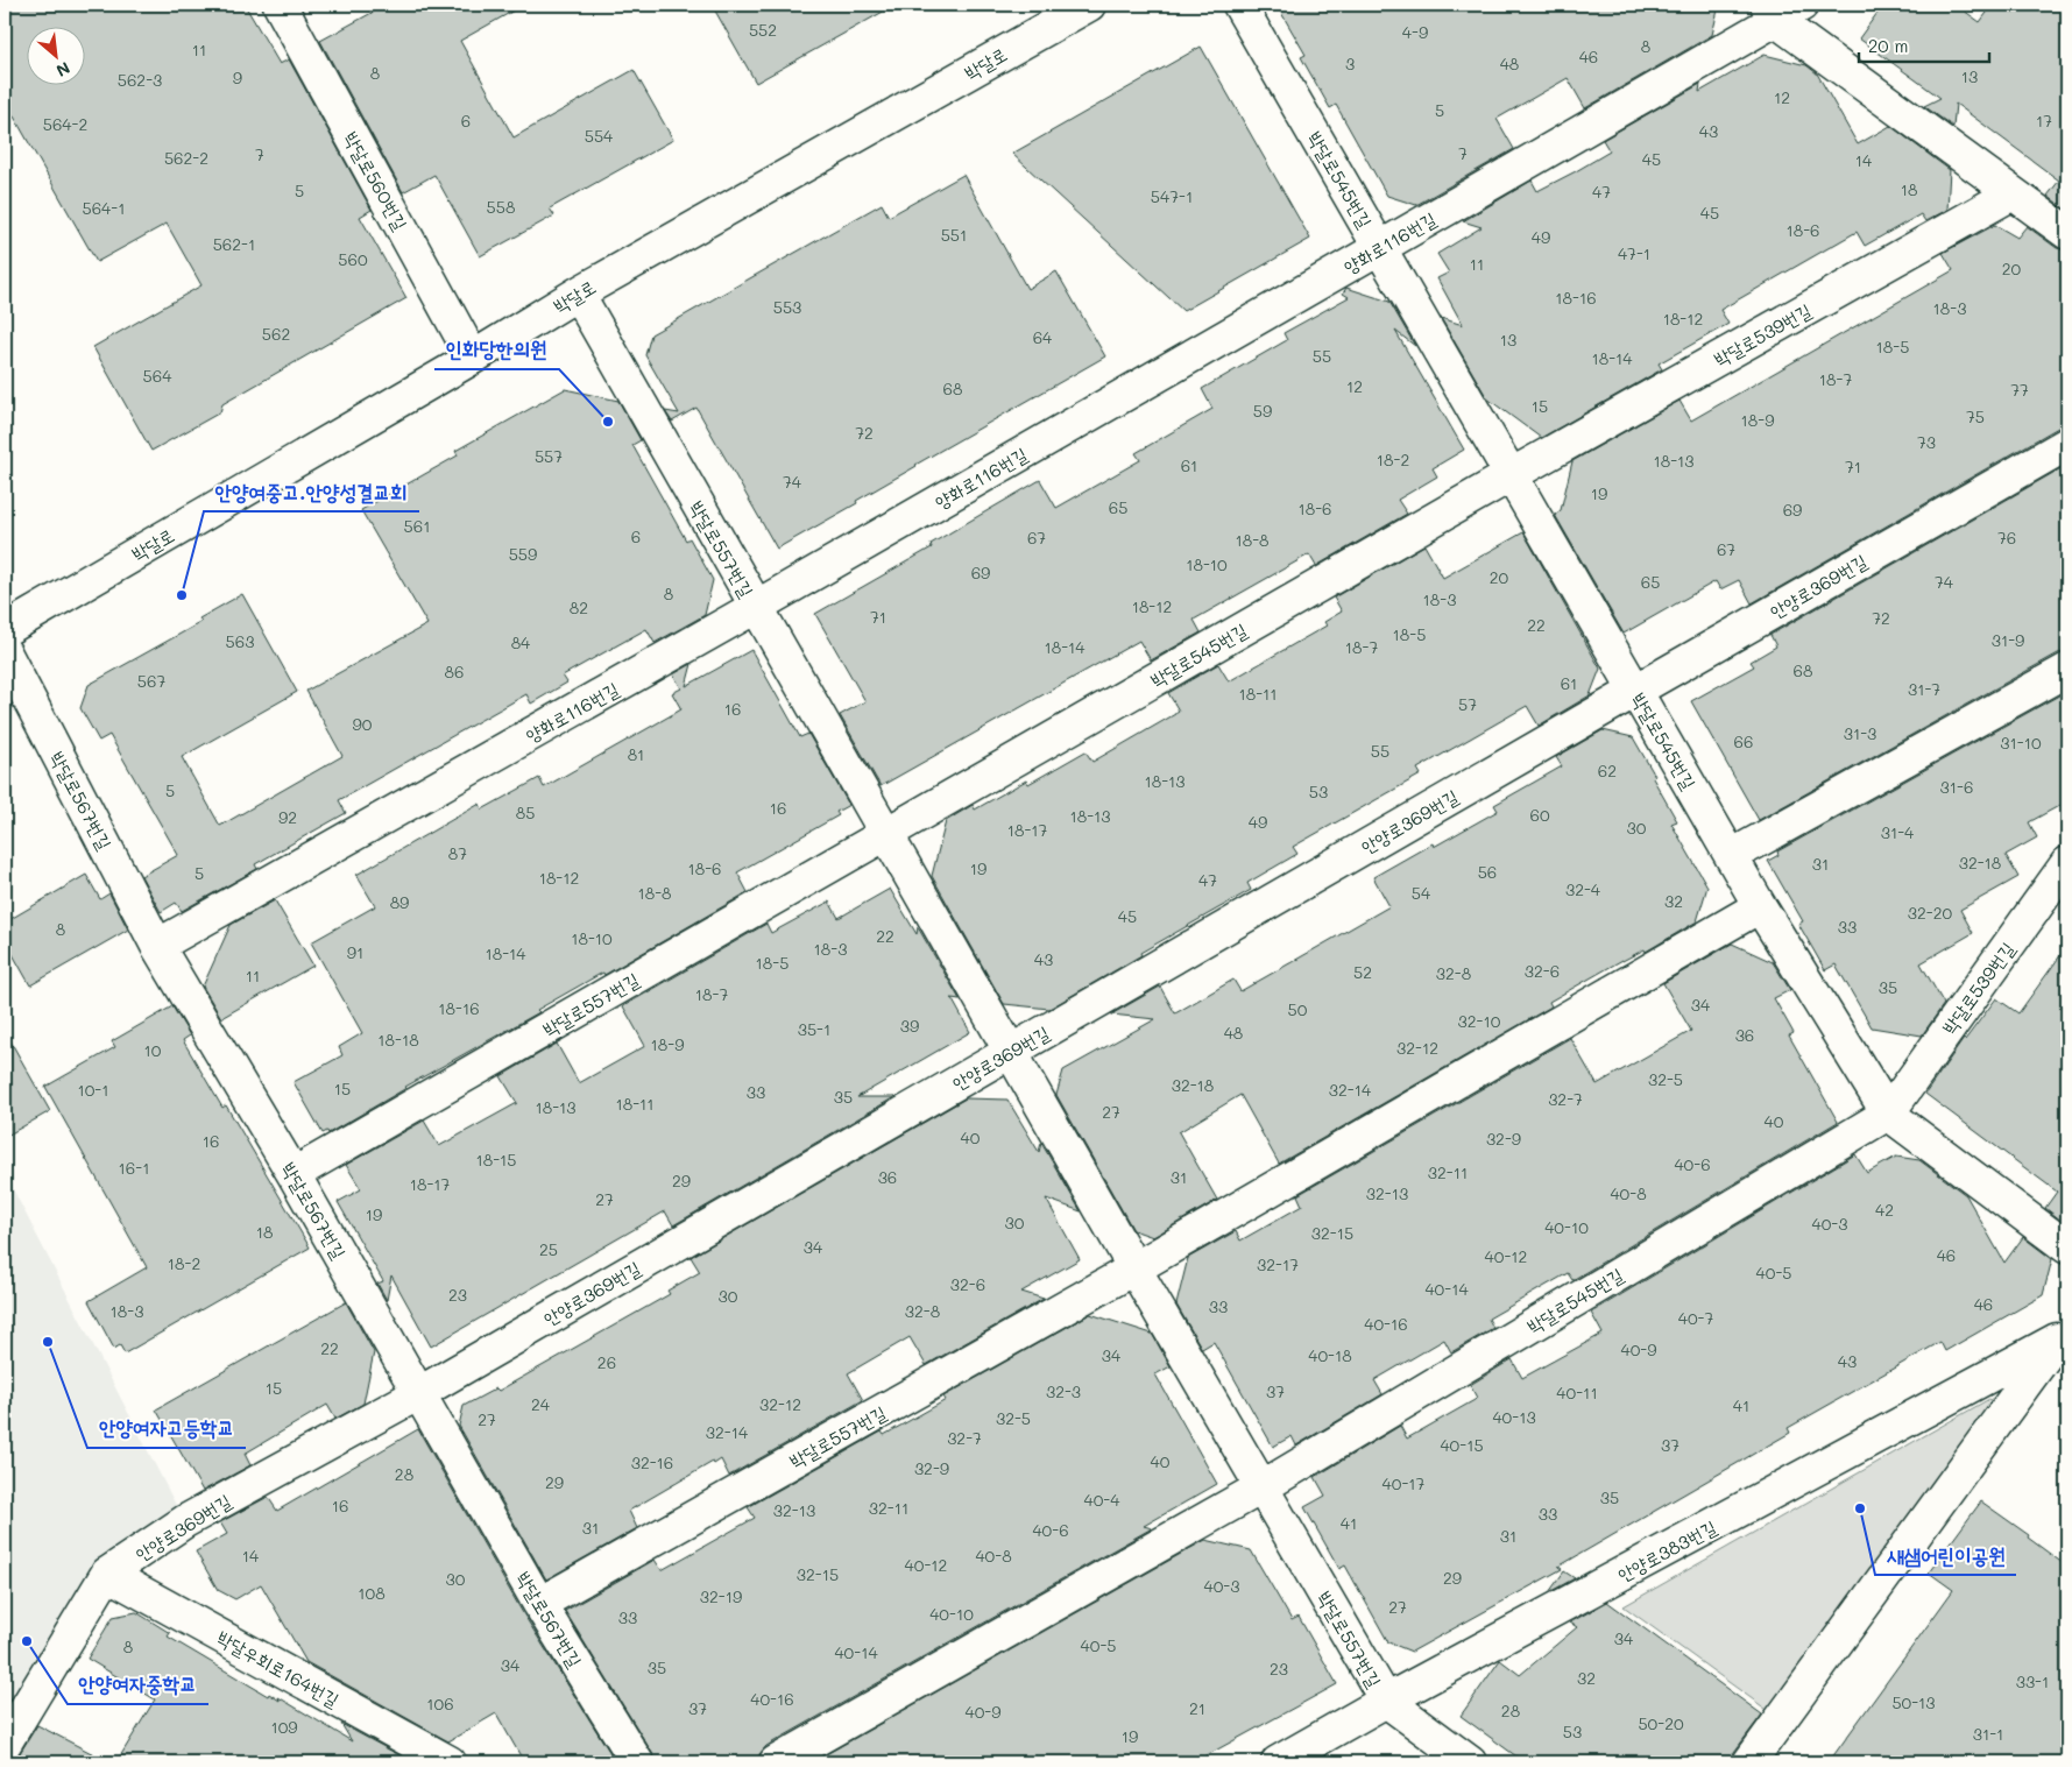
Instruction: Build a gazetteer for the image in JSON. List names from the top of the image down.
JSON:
{
  "streets": {
    "street": [
      "박달로",
      "박달로545번길",
      "박달로560번길",
      "양화로116번길",
      "박달로539번길",
      "박달로557번길",
      "안양로369번길",
      "박달로567번길",
      "안양로383번길",
      "박달우회로164번길"
    ]
  },
  "crossings": [
    ["박달로", "박달로560번길"],
    ["박달로", "박달로557번길"],
    ["박달로545번길", "양화로116번길"],
    ["박달로545번길", "박달로539번길"],
    ["박달로545번길", "박달로557번길"],
    ["박달로545번길", "안양로369번길"],
    ["양화로116번길", "박달로557번길"],
    ["양화로116번길", "박달로567번길"],
    ["박달로557번길", "안양로369번길"],
    ["박달로557번길", "박달로567번길"],
    ["박달로557번길", "안양로383번길"],
    ["안양로369번길", "박달로567번길"],
    ["안양로369번길", "박달우회로164번길"]
  ],
  "places": [
    "인화당한의원",
    "안양여중고.안양성결교회",
    "안양여자고등학교",
    "새샘어린이공원",
    "안양여자중학교"
  ],
  "house_numbers": [
    "552",
    "4-9",
    "8",
    "11",
    "46",
    "3",
    "48",
    "8",
    "13",
    "9",
    "562-3",
    "12",
    "5",
    "6",
    "17",
    "564-2",
    "43",
    "554",
    "7",
    "7",
    "562-2",
    "45",
    "14",
    "18",
    "5",
    "47",
    "547-1",
    "558",
    "564-1",
    "45",
    "18-6",
    "551",
    "49",
    "562-1",
    "47-1",
    "560",
    "11",
    "20",
    "18-16",
    "553",
    "18-3",
    "18-12",
    "562",
    "64",
    "13",
    "18-5",
    "55",
    "18-14",
    "564",
    "18-7",
    "12",
    "68",
    "77",
    "15",
    "59",
    "75",
    "18-9",
    "72",
    "73",
    "557",
    "18-2",
    "18-13",
    "61",
    "71",
    "74",
    "19",
    "65",
    "18-6",
    "69",
    "561",
    "6",
    "67",
    "76",
    "18-8",
    "67",
    "559",
    "18-10",
    "69",
    "20",
    "65",
    "74",
    "8",
    "18-3",
    "18-12",
    "82",
    "71",
    "72",
    "22",
    "18-5",
    "31-9",
    "563",
    "84",
    "18-14",
    "18-7",
    "68",
    "86",
    "567",
    "61",
    "31-7",
    "18-11",
    "57",
    "16",
    "90",
    "31-3",
    "66",
    "31-10",
    "55",
    "81",
    "62",
    "18-13",
    "31-6",
    "5",
    "53",
    "16",
    "85",
    "60",
    "18-13",
    "92",
    "49",
    "30",
    "18-17",
    "31-4",
    "87",
    "32-18",
    "31",
    "18-6",
    "19",
    "56",
    "5",
    "18-12",
    "47",
    "32-4",
    "18-8",
    "54",
    "32",
    "89",
    "32-20",
    "45",
    "33",
    "8",
    "22",
    "18-10",
    "18-3",
    "91",
    "18-14",
    "43",
    "18-5",
    "32-6",
    "52",
    "32-8",
    "11",
    "35",
    "18-7",
    "34",
    "18-16",
    "50",
    "32-10",
    "39",
    "35-1",
    "48",
    "36",
    "18-18",
    "18-9",
    "32-12",
    "10",
    "32-5",
    "32-18",
    "15",
    "10-1",
    "32-14",
    "33",
    "35",
    "32-7",
    "18-11",
    "18-13",
    "27",
    "40",
    "40",
    "32-9",
    "16",
    "18-15",
    "40-6",
    "16-1",
    "32-11",
    "36",
    "31",
    "29",
    "18-17",
    "32-13",
    "40-8",
    "27",
    "42",
    "19",
    "30",
    "40-3",
    "40-10",
    "18",
    "32-15",
    "34",
    "25",
    "46",
    "40-12",
    "18-2",
    "32-17",
    "40-5",
    "32-6",
    "40-14",
    "23",
    "30",
    "46",
    "33",
    "18-3",
    "32-8",
    "40-7",
    "40-16",
    "22",
    "40-9",
    "34",
    "40-18",
    "43",
    "26",
    "15",
    "32-3",
    "37",
    "40-11",
    "24",
    "32-12",
    "41",
    "40-13",
    "32-5",
    "27",
    "32-14",
    "32-7",
    "40-15",
    "37",
    "40",
    "32-16",
    "32-9",
    "28",
    "29",
    "40-17",
    "35",
    "40-4",
    "16",
    "32-11",
    "32-13",
    "33",
    "41",
    "31",
    "40-6",
    "31",
    "14",
    "40-8",
    "40-12",
    "32-15",
    "29",
    "30",
    "40-3",
    "108",
    "32-19",
    "27",
    "40-10",
    "33",
    "34",
    "40-5",
    "8",
    "40-14",
    "34",
    "35",
    "23",
    "32",
    "33-1",
    "40-16",
    "50-13",
    "106",
    "37",
    "21",
    "28",
    "40-9",
    "50-20",
    "109",
    "53",
    "31-1",
    "19"
  ],
  "scale_bar": "20 m",
  "north": "bottom right"
}
